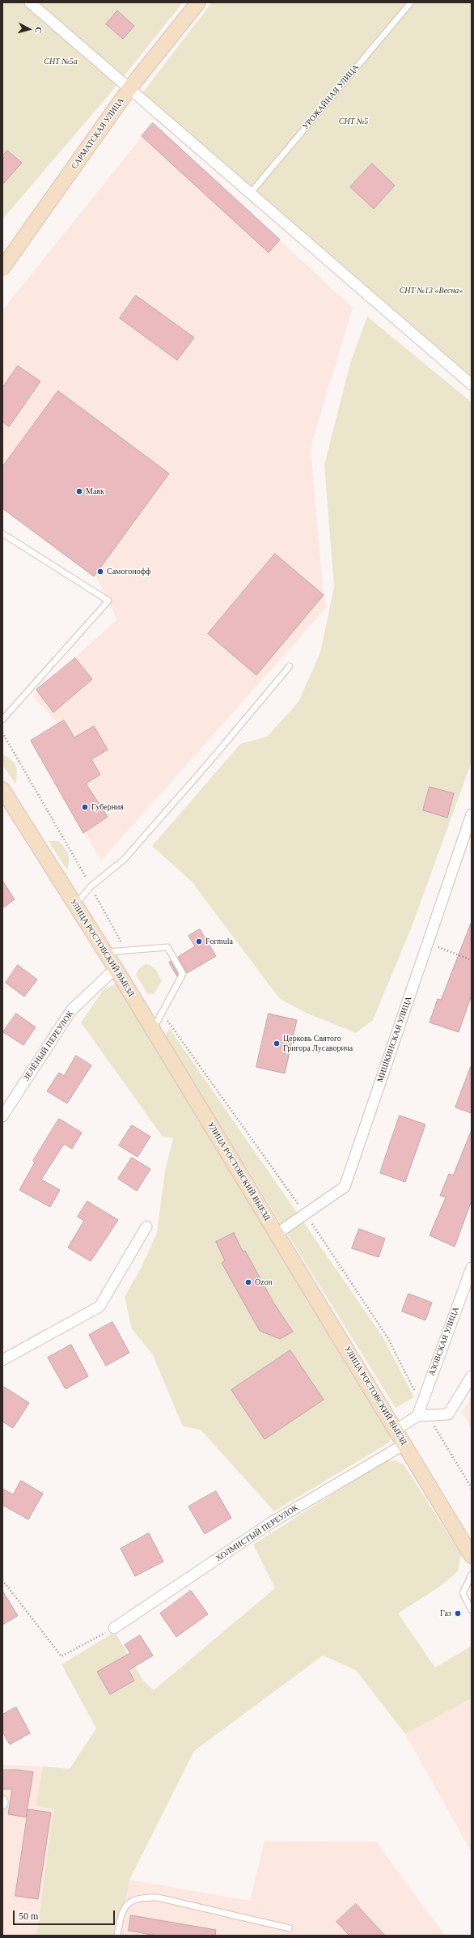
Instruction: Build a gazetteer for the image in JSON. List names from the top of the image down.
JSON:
{
  "streets": {
    "main road": ["САРМАТСКАЯ УЛИЦА", "УЛИЦА РОСТОВСКИЙ ВЫЕЗД"],
    "street": [
      "МИШКИНСКАЯ УЛИЦА",
      "ЗЕЛЁНЫЙ ПЕРЕУЛОК",
      "АЗОВСКАЯ УЛИЦА",
      "ХОЛМИСТЫЙ ПЕРЕУЛОК"
    ],
    "lane": ["УРОЖАЙНАЯ УЛИЦА"]
  },
  "crossings": [
    ["УЛИЦА РОСТОВСКИЙ ВЫЕЗД", "МИШКИНСКАЯ УЛИЦА"],
    ["УЛИЦА РОСТОВСКИЙ ВЫЕЗД", "ЗЕЛЁНЫЙ ПЕРЕУЛОК"],
    ["УЛИЦА РОСТОВСКИЙ ВЫЕЗД", "ХОЛМИСТЫЙ ПЕРЕУЛОК"]
  ],
  "parks": ["СНТ №5а", "СНТ №5", "СНТ №13 «Весна»"],
  "places": [
    "Маяк",
    "Самогонофф",
    "Губерния",
    "Formula",
    "Церковь Святого Григора Лусаворича",
    "Ozon",
    "Газ"
  ],
  "scale_bar": "50 m",
  "north": "right"
}
